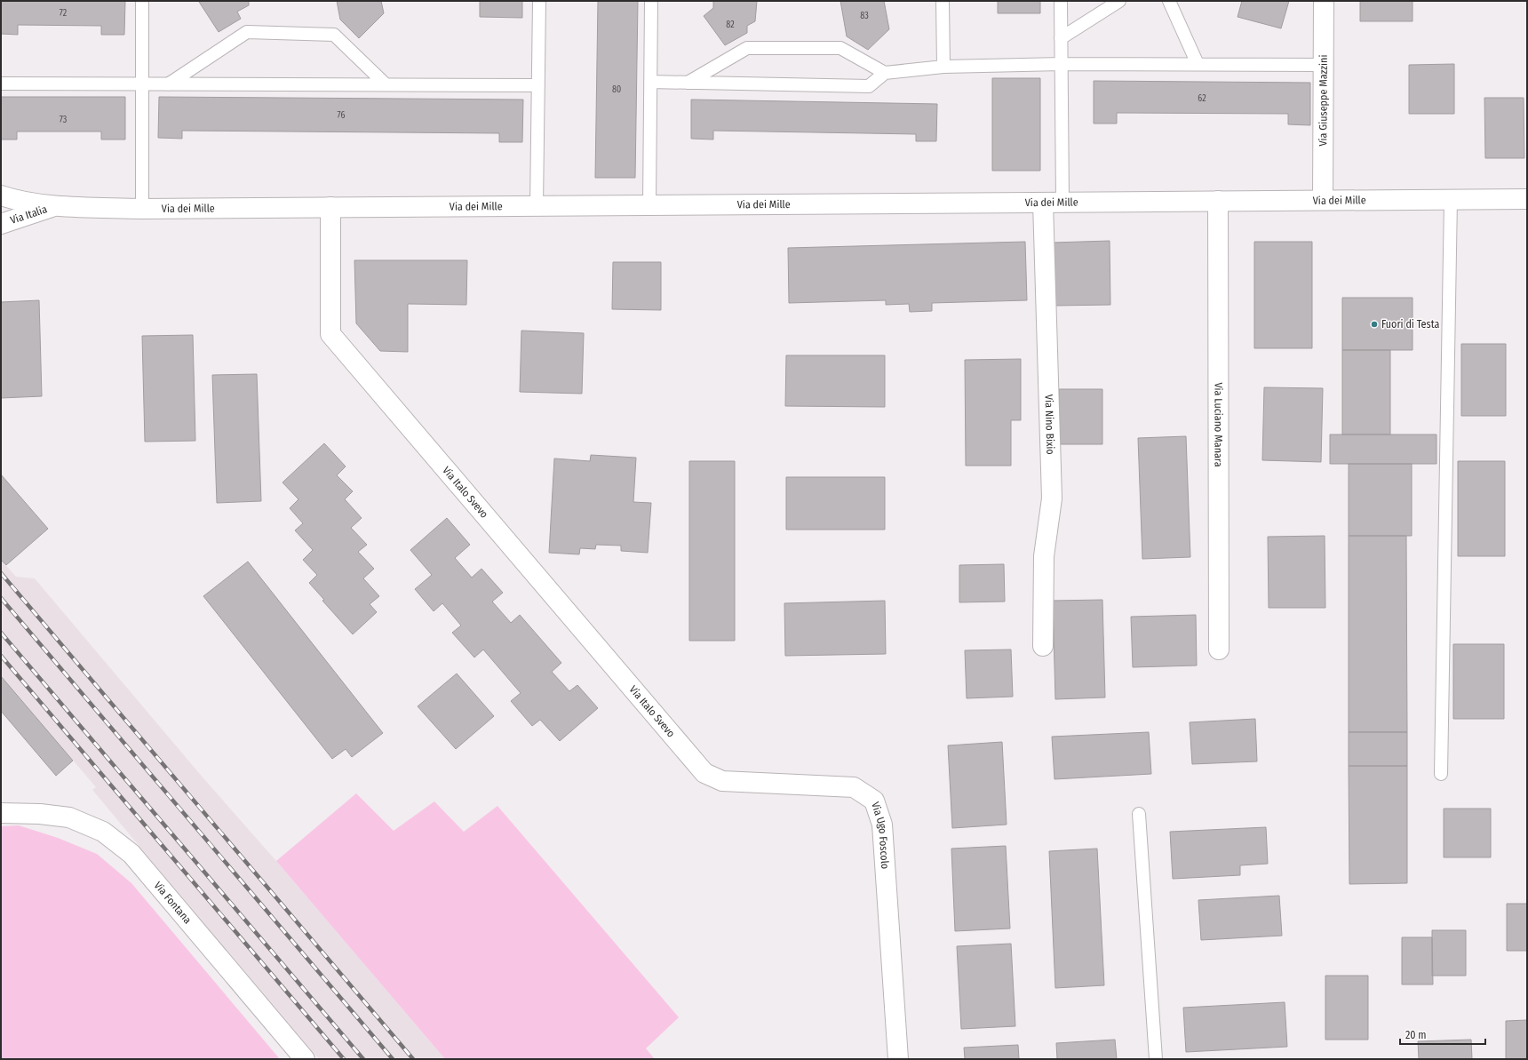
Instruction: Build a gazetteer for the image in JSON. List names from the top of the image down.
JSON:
{
  "streets": {
    "street": [
      "Via Giuseppe Mazzini",
      "Via dei Mille",
      "Via Italia",
      "Via Nino Bixio",
      "Via Luciano Manara",
      "Via Italo Svevo",
      "Via Ugo Foscolo",
      "Via Fontana"
    ]
  },
  "crossings": [
    ["Via Giuseppe Mazzini", "Via dei Mille"],
    ["Via dei Mille", "Via Italia"],
    ["Via dei Mille", "Via Nino Bixio"],
    ["Via dei Mille", "Via Luciano Manara"],
    ["Via dei Mille", "Via Italo Svevo"],
    ["Via Italo Svevo", "Via Ugo Foscolo"]
  ],
  "places": ["Fuori di Testa"],
  "house_numbers": [
    "72",
    "83",
    "82",
    "80",
    "62",
    "76",
    "73"
  ],
  "scale_bar": "20 m"
}
